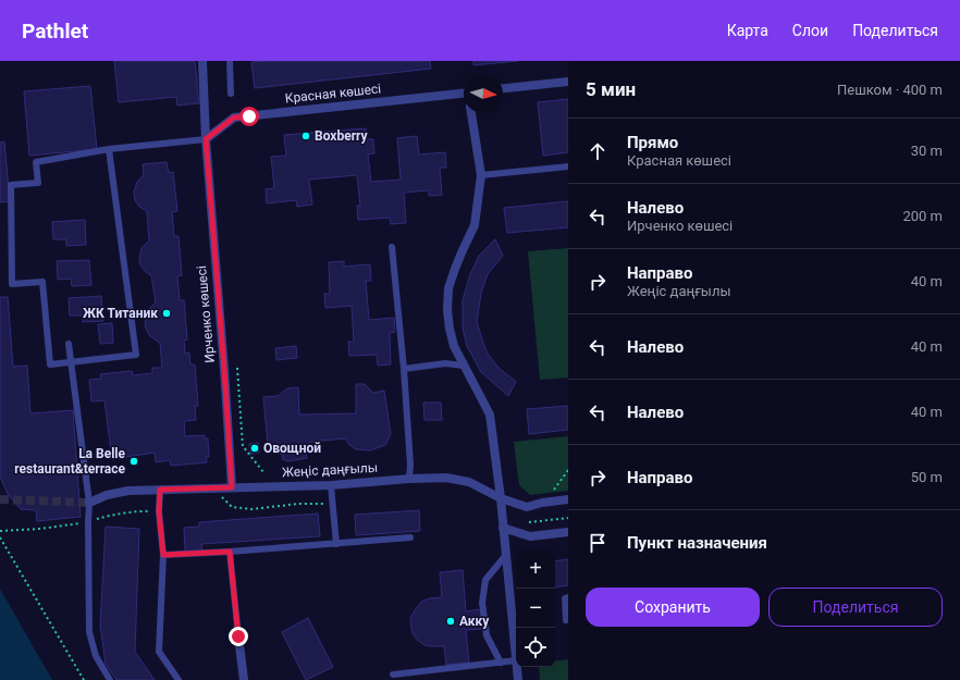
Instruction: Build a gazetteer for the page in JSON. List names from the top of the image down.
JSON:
{
  "streets": {
    "street": ["Красная көшесі", "Ирченко көшесі", "Жеңіс даңғылы"]
  },
  "crossings": [
    ["Красная көшесі", "Ирченко көшесі"],
    ["Ирченко көшесі", "Жеңіс даңғылы"]
  ],
  "places": [
    "Boxberry",
    "ЖК Титаник",
    "Овощной",
    "La Belle restaurant&terrace",
    "Акку"
  ],
  "north": "right",
  "page": {
    "header": "Pathlet",
    "nav": ["Карта", "Слои", "Поделиться"],
    "heading": ["5 мин", "Пешком · 400 m"],
    "list": [
      ["Прямо", "Красная көшесі", "30 m"],
      ["Налево", "Ирченко көшесі", "200 m"],
      ["Направо", "Жеңіс даңғылы", "40 m"],
      ["Налево", "40 m"],
      ["Налево", "40 m"],
      ["Направо", "50 m"],
      "Пункт назначения"
    ],
    "map_buttons": ["+", "−"],
    "buttons": ["Сохранить", "Поделиться"]
  }
}
